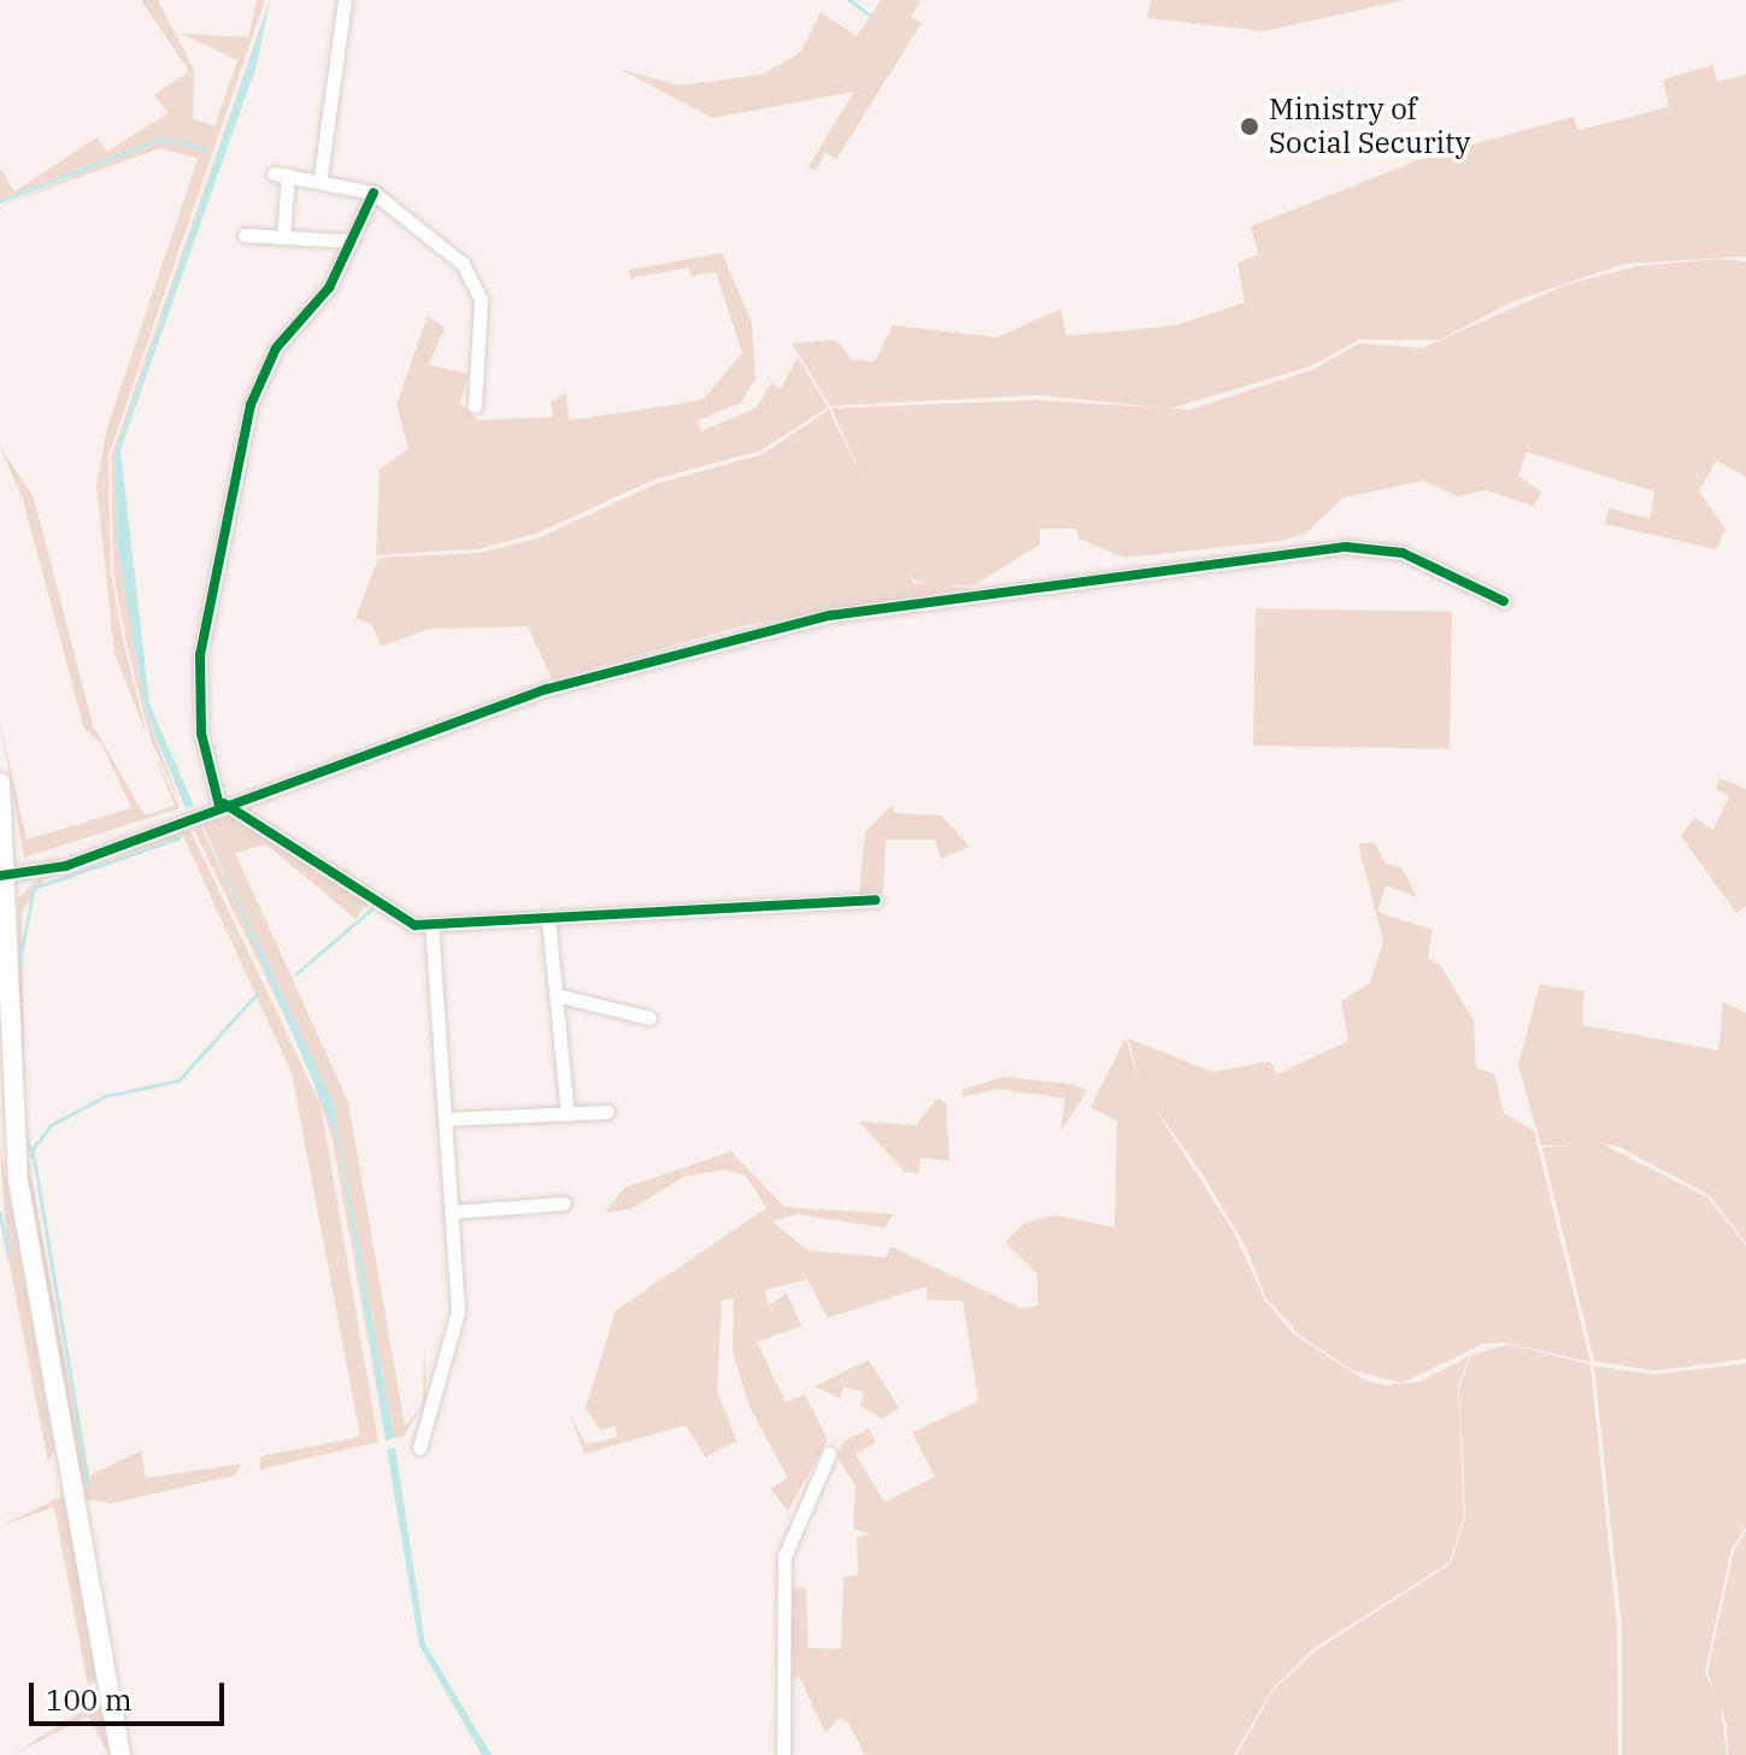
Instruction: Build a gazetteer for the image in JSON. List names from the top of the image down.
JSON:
{
  "places": ["Ministry of Social Security"],
  "scale_bar": "100 m"
}
